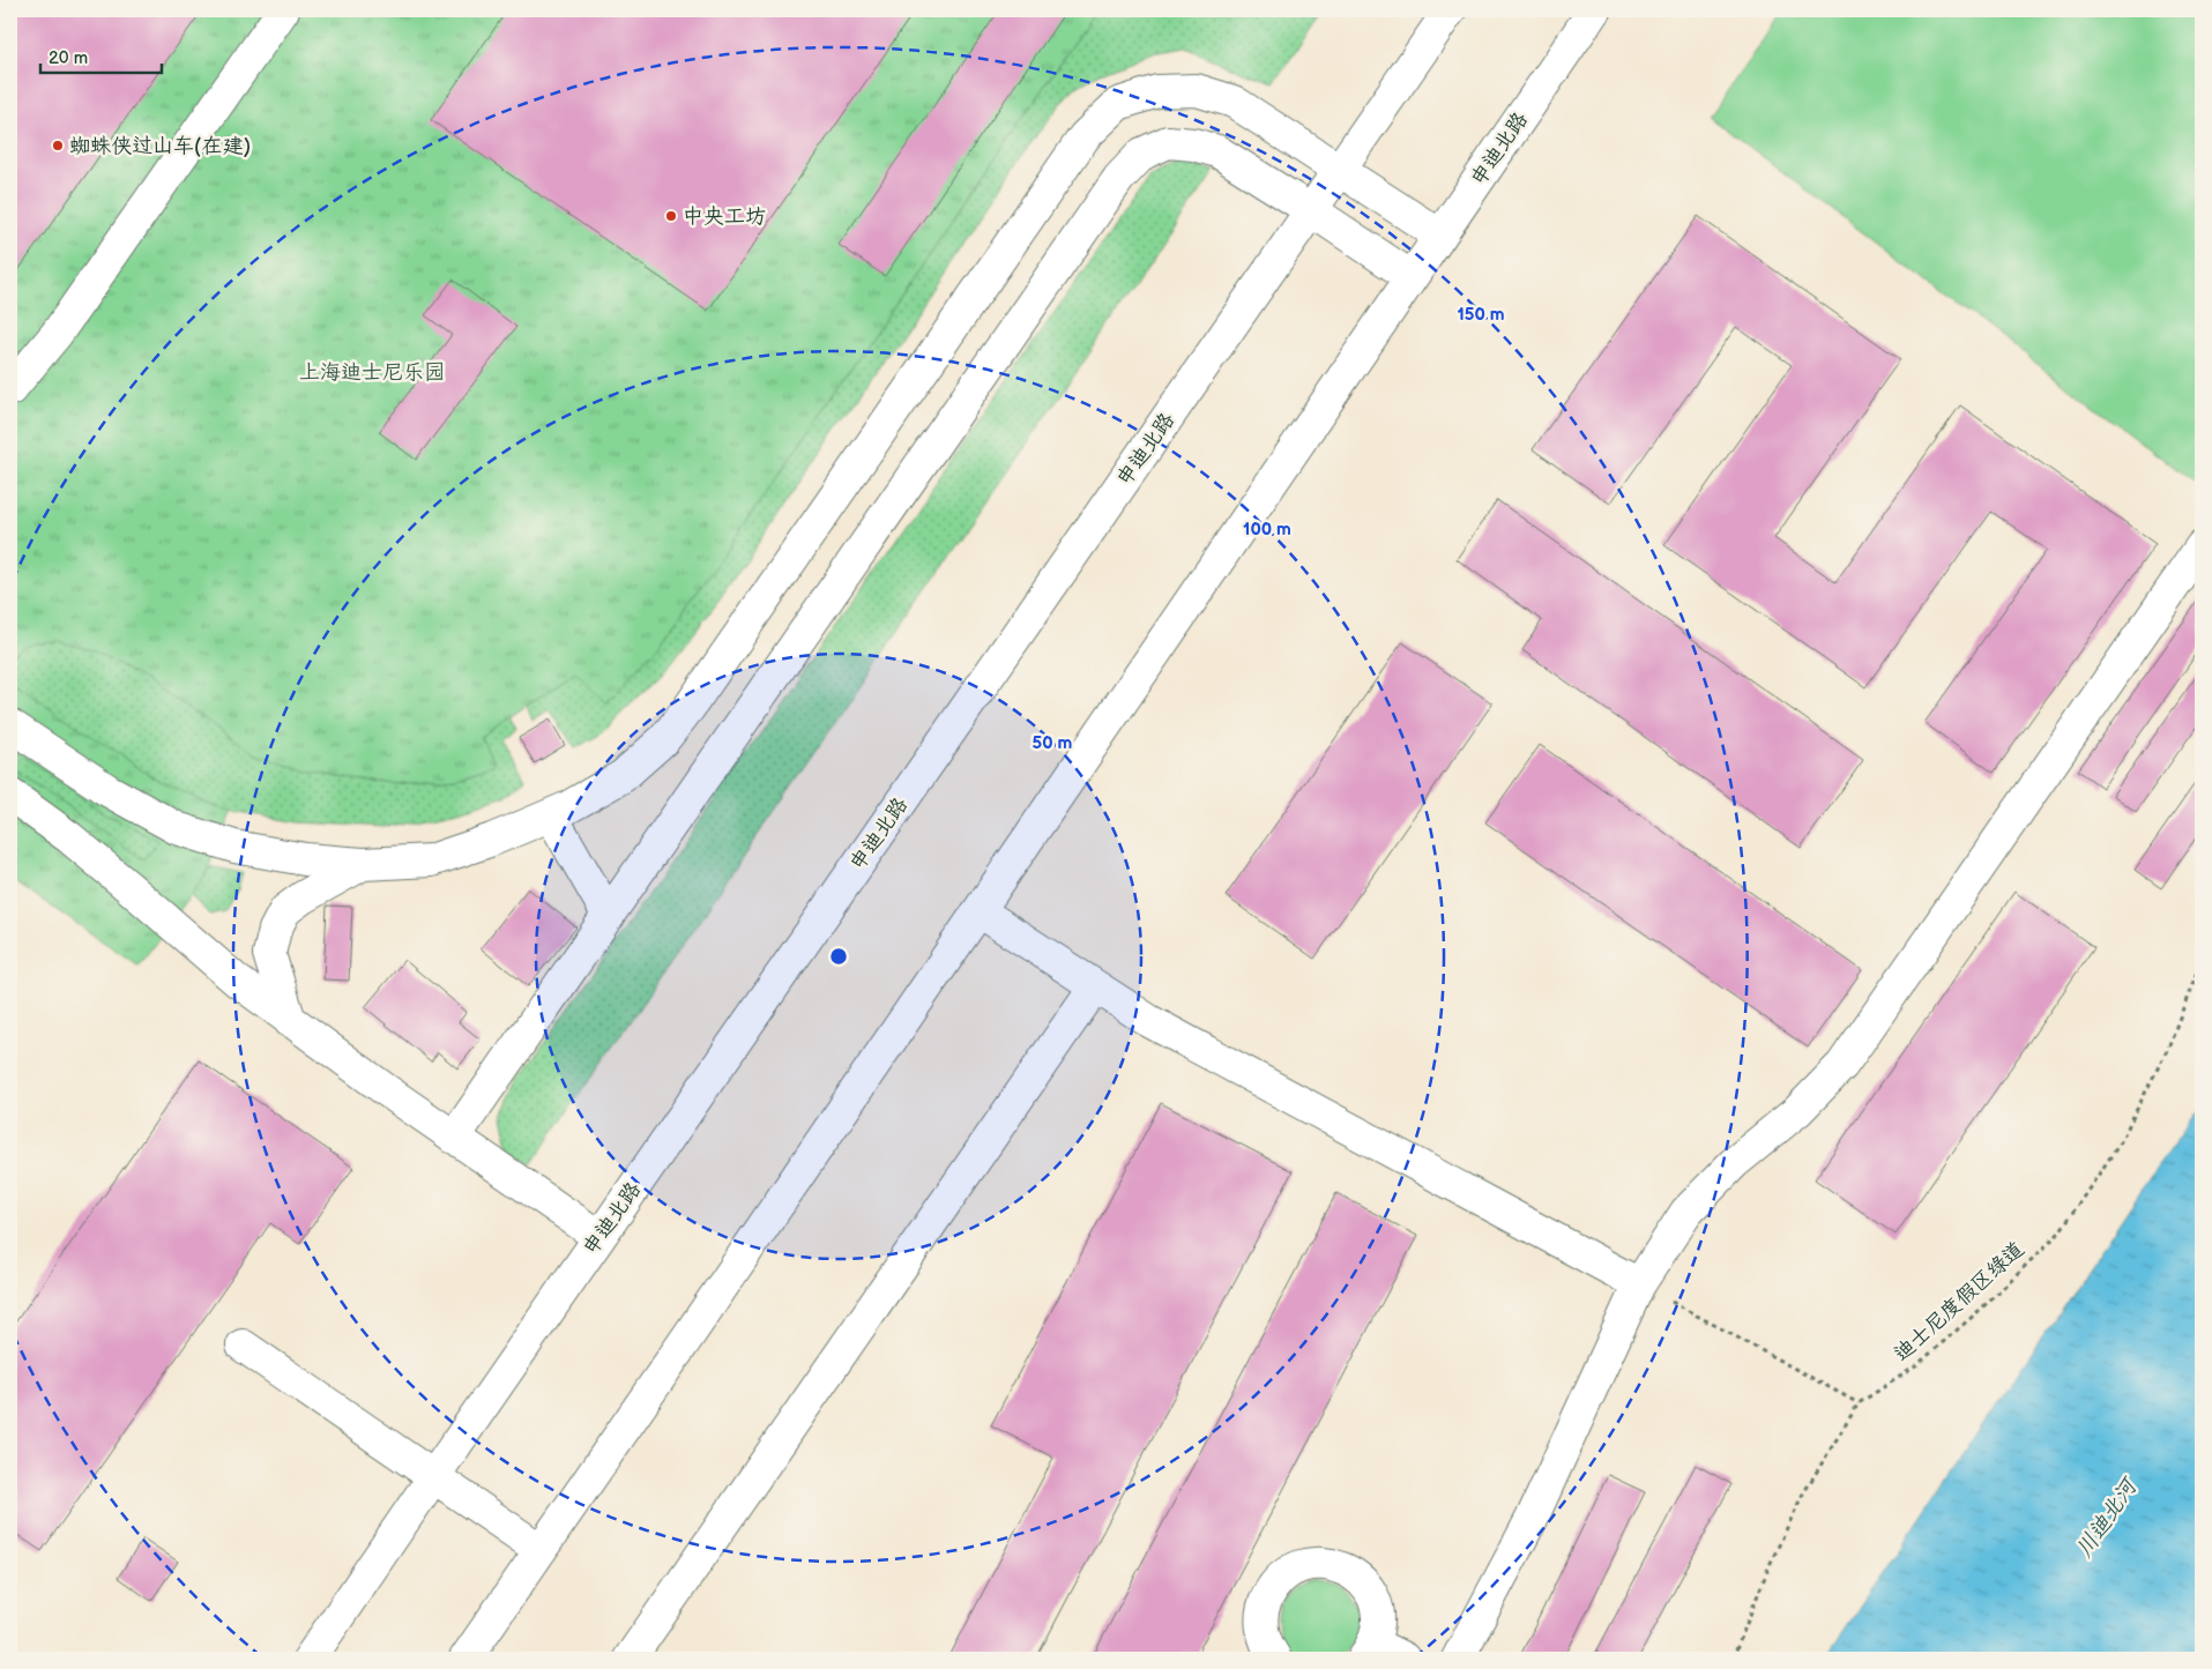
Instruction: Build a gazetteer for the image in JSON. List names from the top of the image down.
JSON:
{
  "streets": {
    "street": ["申迪北路"],
    "path": ["迪士尼度假区绿道"]
  },
  "water": ["川迪北河"],
  "parks": ["上海迪士尼乐园"],
  "places": ["蜘蛛侠过山车(在建)", "中央工坊"],
  "scale_bar": "20 m",
  "rings": ["150 m", "100 m", "50 m"]
}
